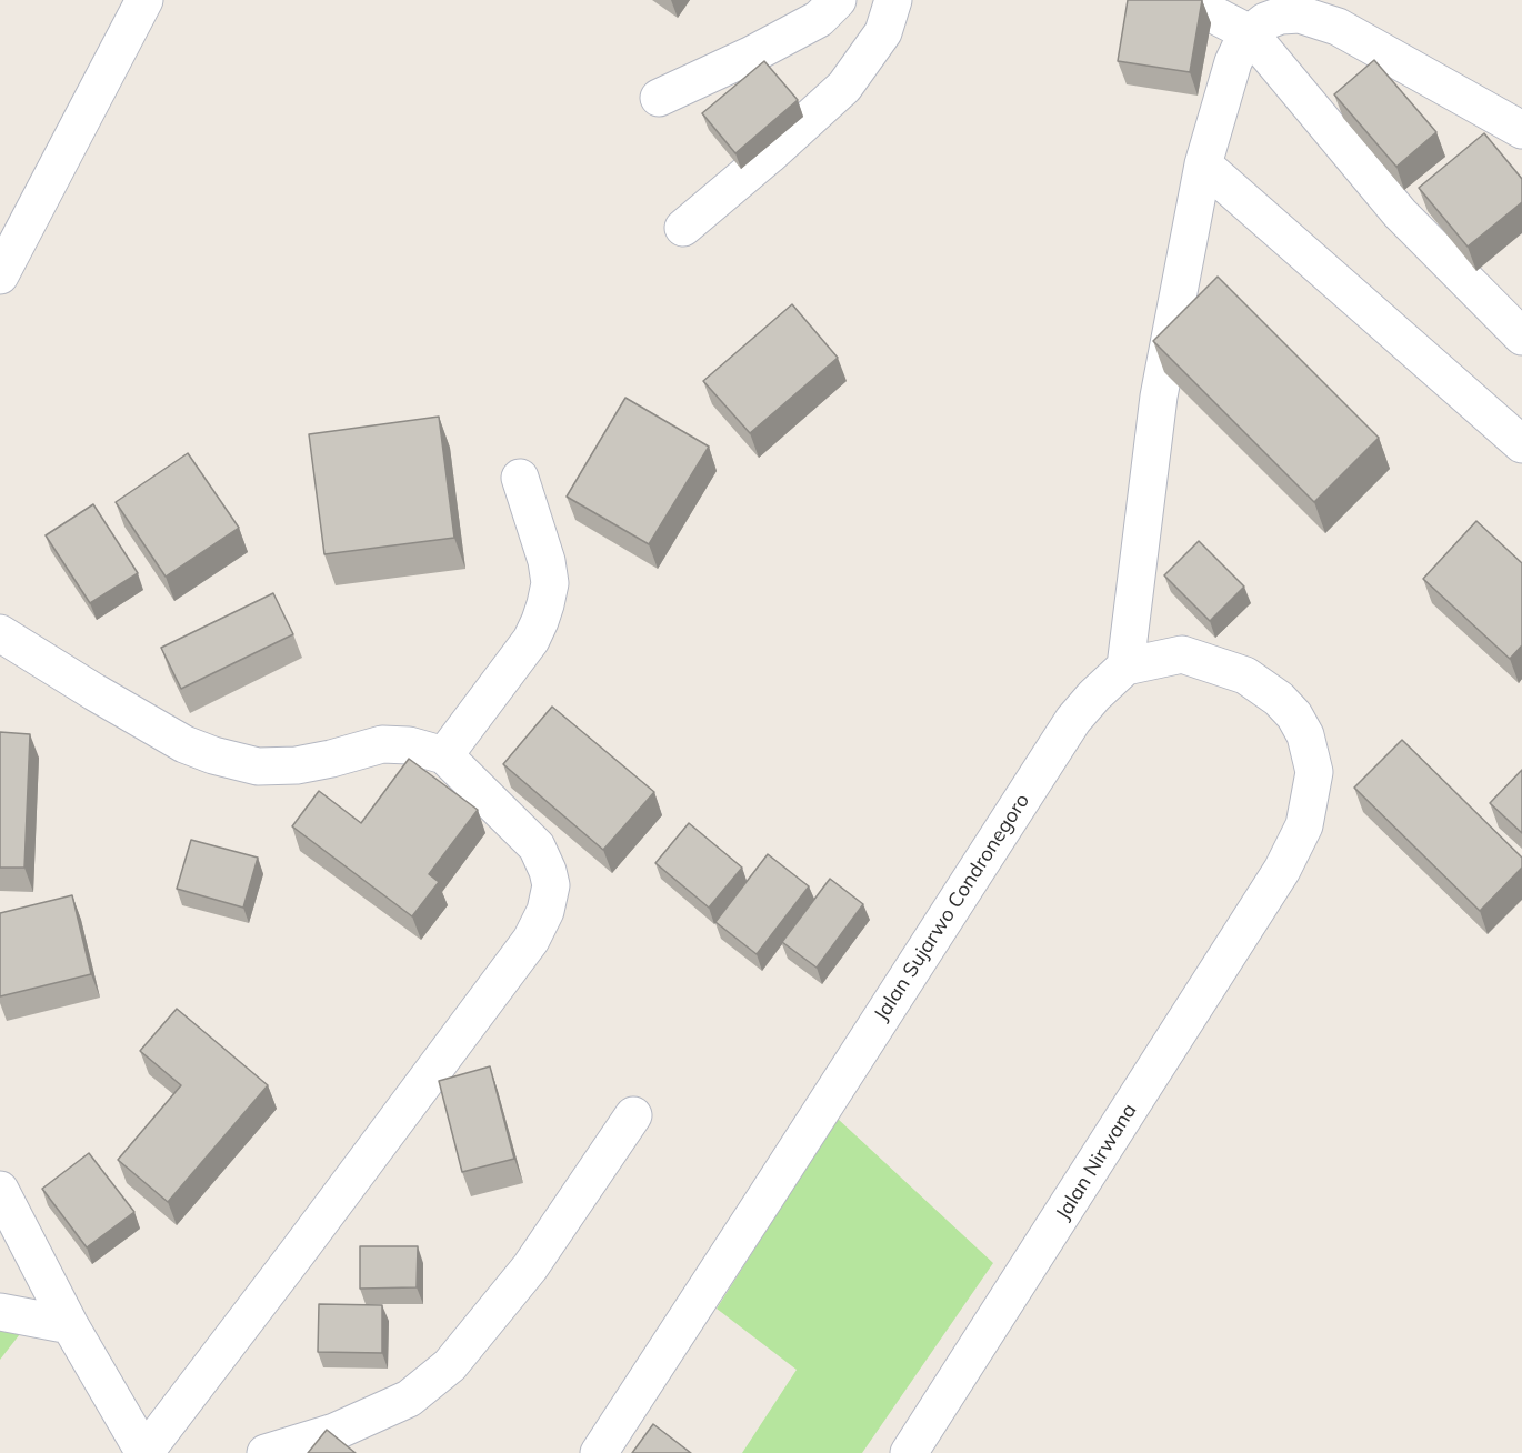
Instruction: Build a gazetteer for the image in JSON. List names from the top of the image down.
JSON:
{
  "streets": {
    "street": ["Jalan Sujarwo Condronegoro", "Jalan Nirwana"]
  },
  "crossings": [
    ["Jalan Sujarwo Condronegoro", "Jalan Nirwana"]
  ]
}
